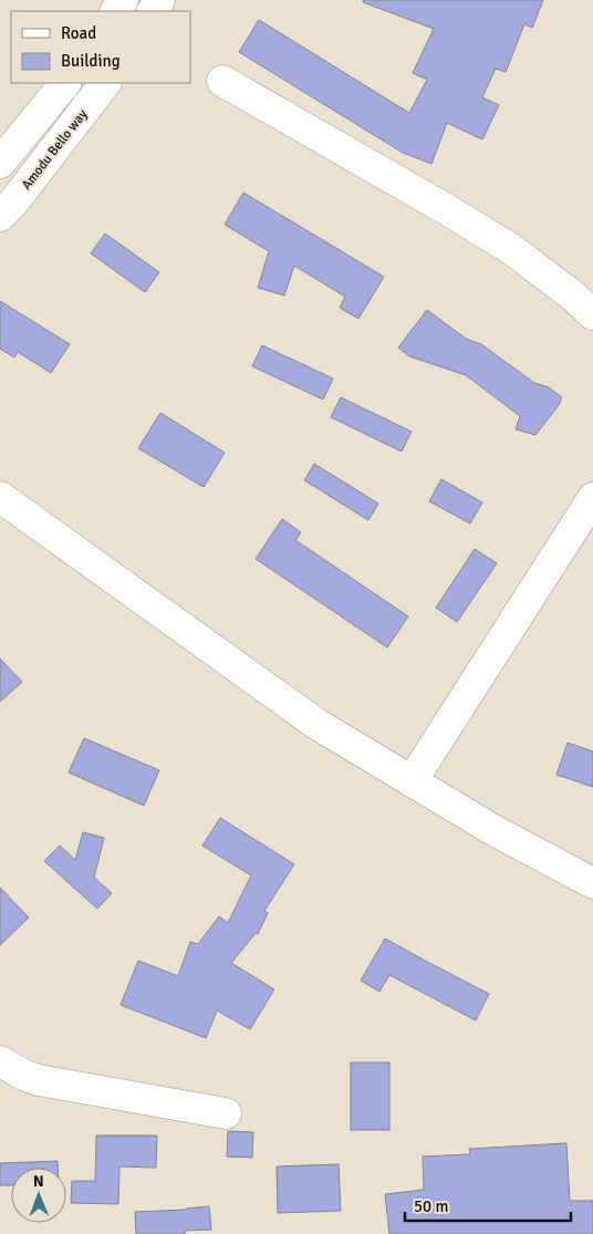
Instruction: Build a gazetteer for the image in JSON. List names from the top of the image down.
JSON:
{
  "streets": {
    "main road": ["Amodu Bello way"]
  },
  "legend": ["Road", "Building"],
  "scale_bar": "50 m",
  "north": "top"
}
